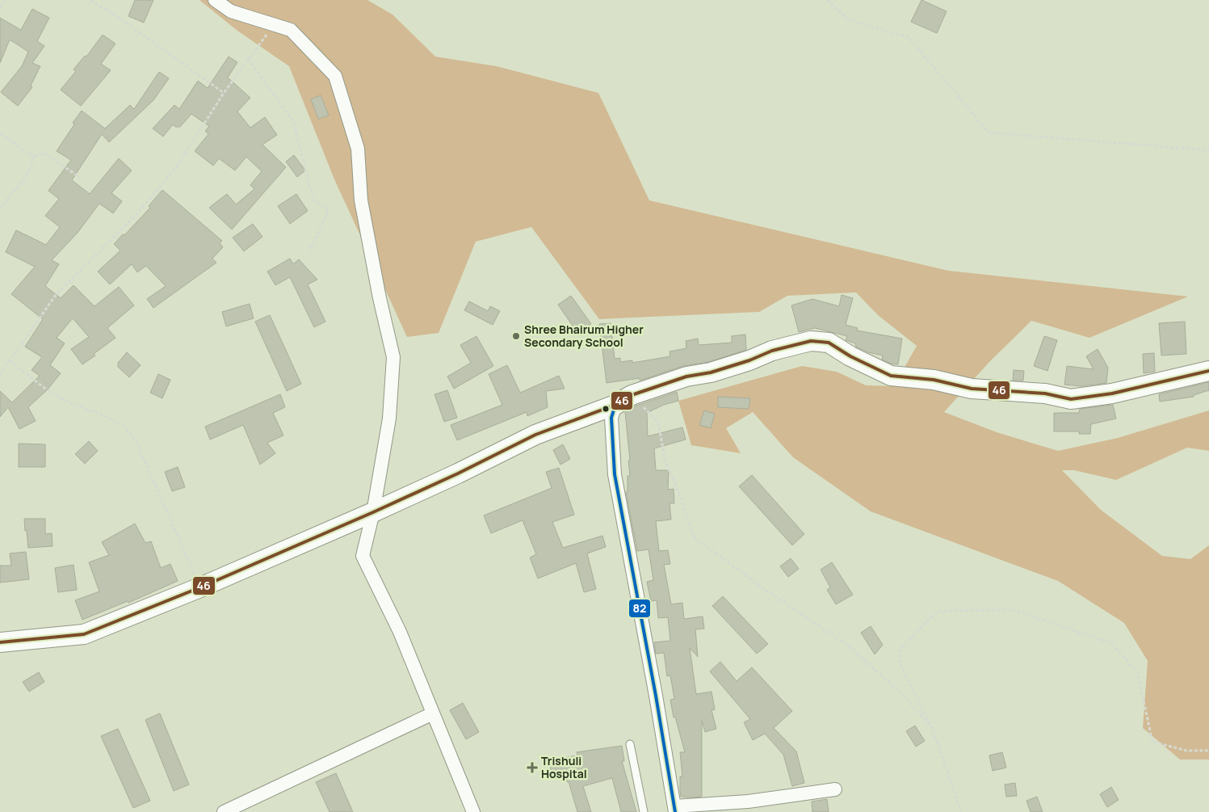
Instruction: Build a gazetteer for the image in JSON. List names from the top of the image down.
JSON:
{
  "places": {
    "other": ["Shree Bhairum Higher Secondary School"],
    "health": ["Trishuli Hospital"]
  },
  "lines": ["transit line 46", "transit line 82"]
}
